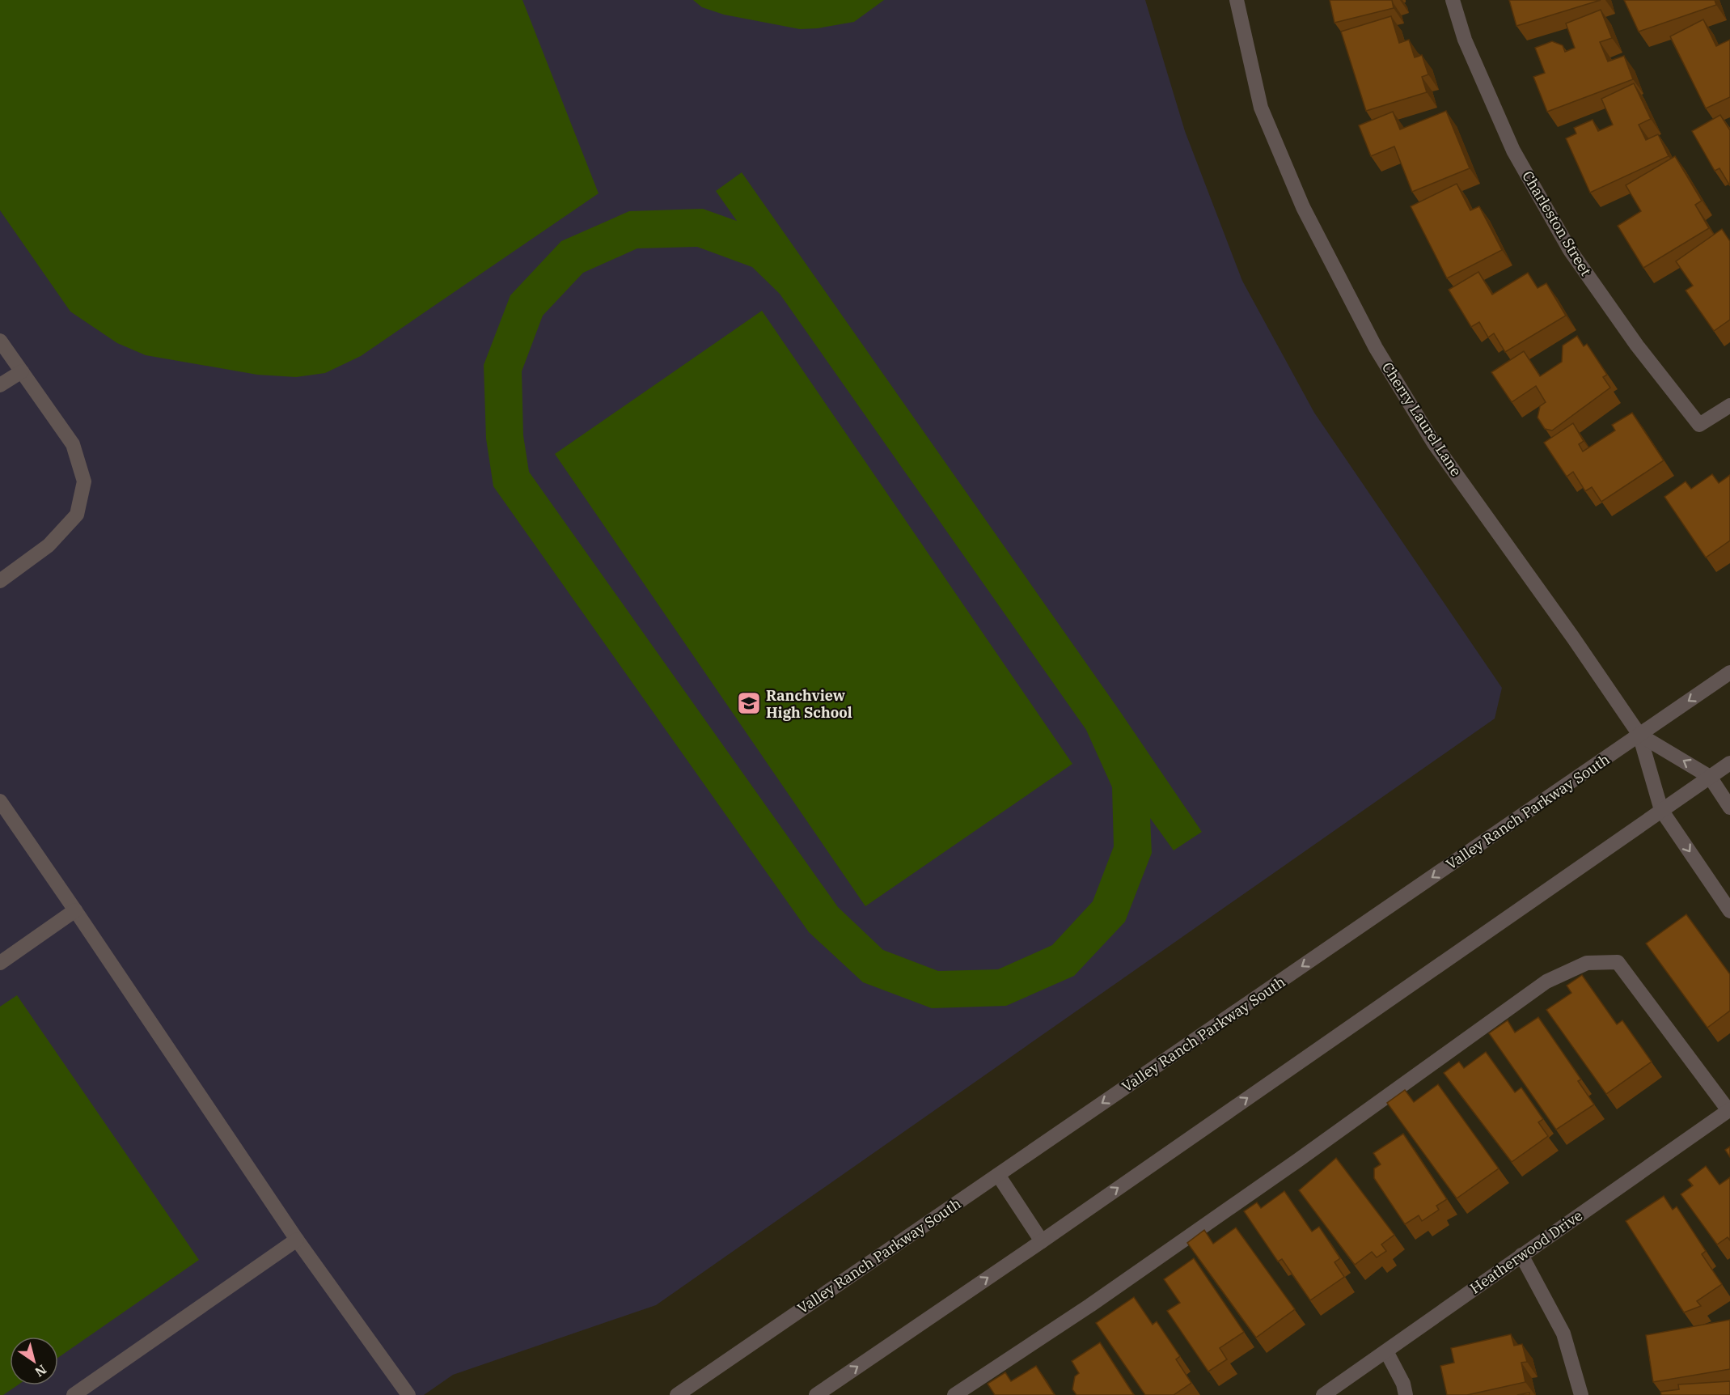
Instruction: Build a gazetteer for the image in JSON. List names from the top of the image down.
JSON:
{
  "streets": {
    "street": [
      "Charleston Street",
      "Cherry Laurel Lane",
      "Valley Ranch Parkway South",
      "Heatherwood Drive"
    ]
  },
  "crossings": [
    ["Cherry Laurel Lane", "Valley Ranch Parkway South"]
  ],
  "places": {
    "school or university": ["Ranchview High School"]
  },
  "north": "bottom right"
}
